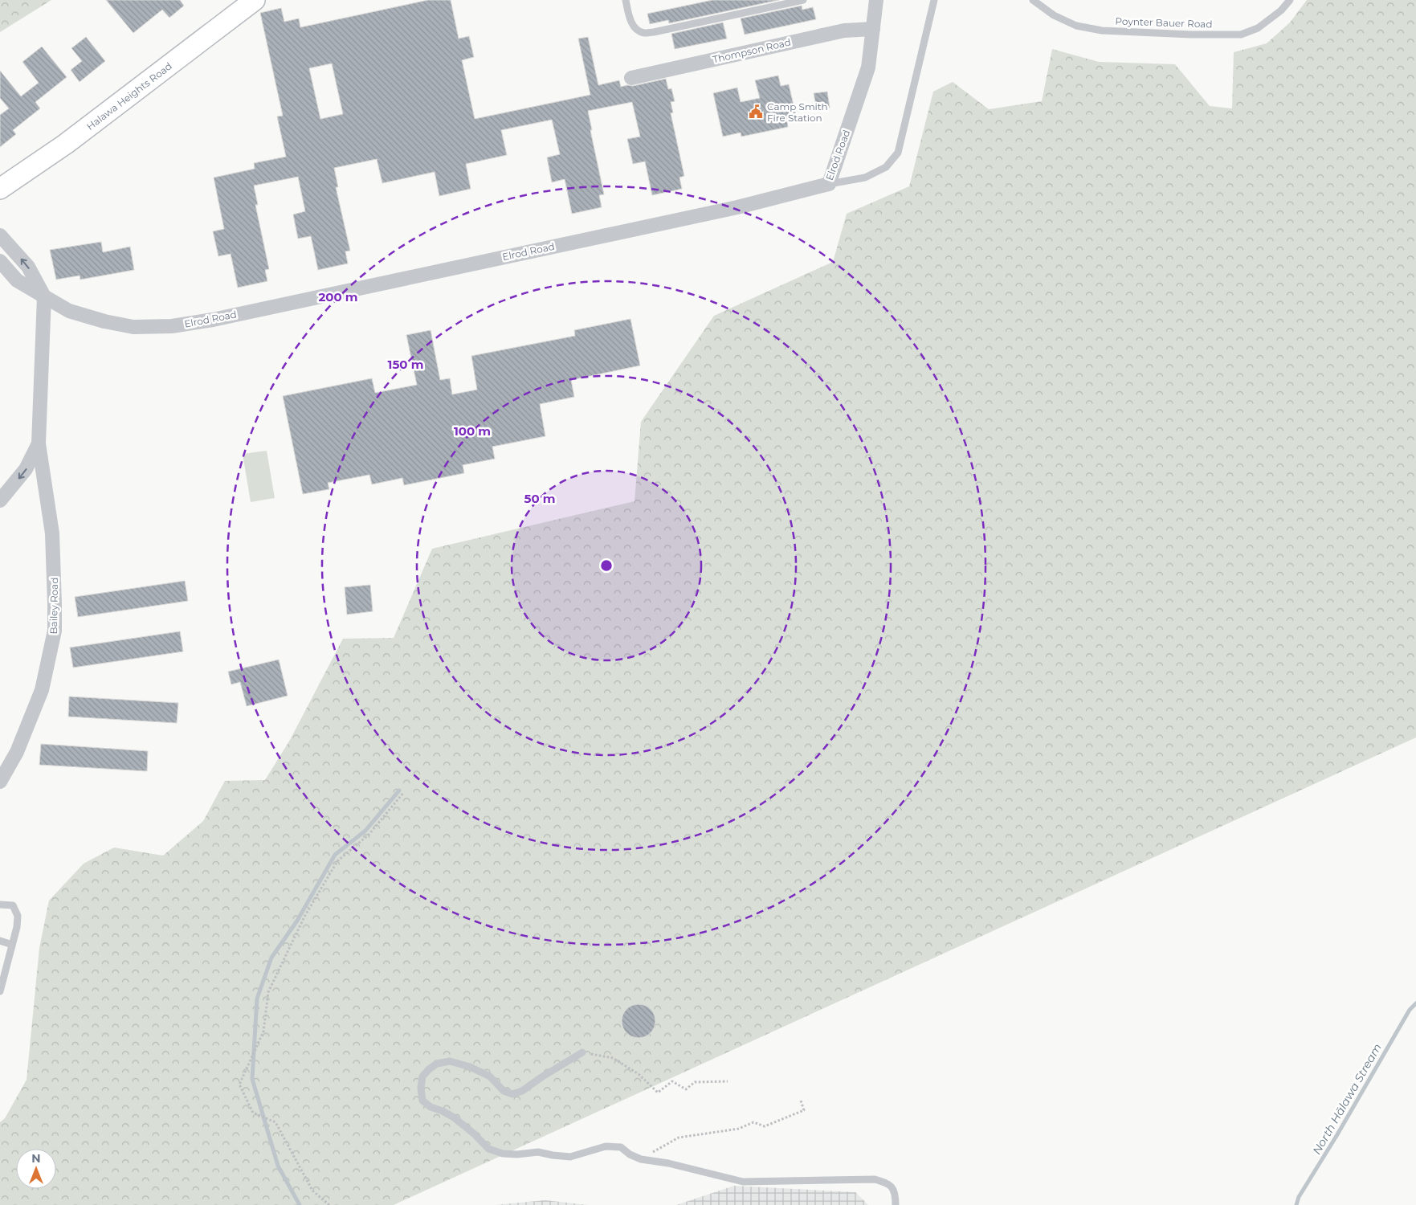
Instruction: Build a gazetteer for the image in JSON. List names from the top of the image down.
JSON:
{
  "streets": {
    "street": [
      "Thompson Road",
      "Halawa Heights Road",
      "Elrod Road",
      "Bailey Road"
    ],
    "lane": ["Poynter Bauer Road"]
  },
  "crossings": [
    ["Thompson Road", "Elrod Road"],
    ["Elrod Road", "Bailey Road"]
  ],
  "water": ["North Hālawa Stream"],
  "places": {
    "public building": ["Camp Smith Fire Station"]
  },
  "north": "top",
  "rings": [
    "200 m",
    "150 m",
    "100 m",
    "50 m"
  ]
}
